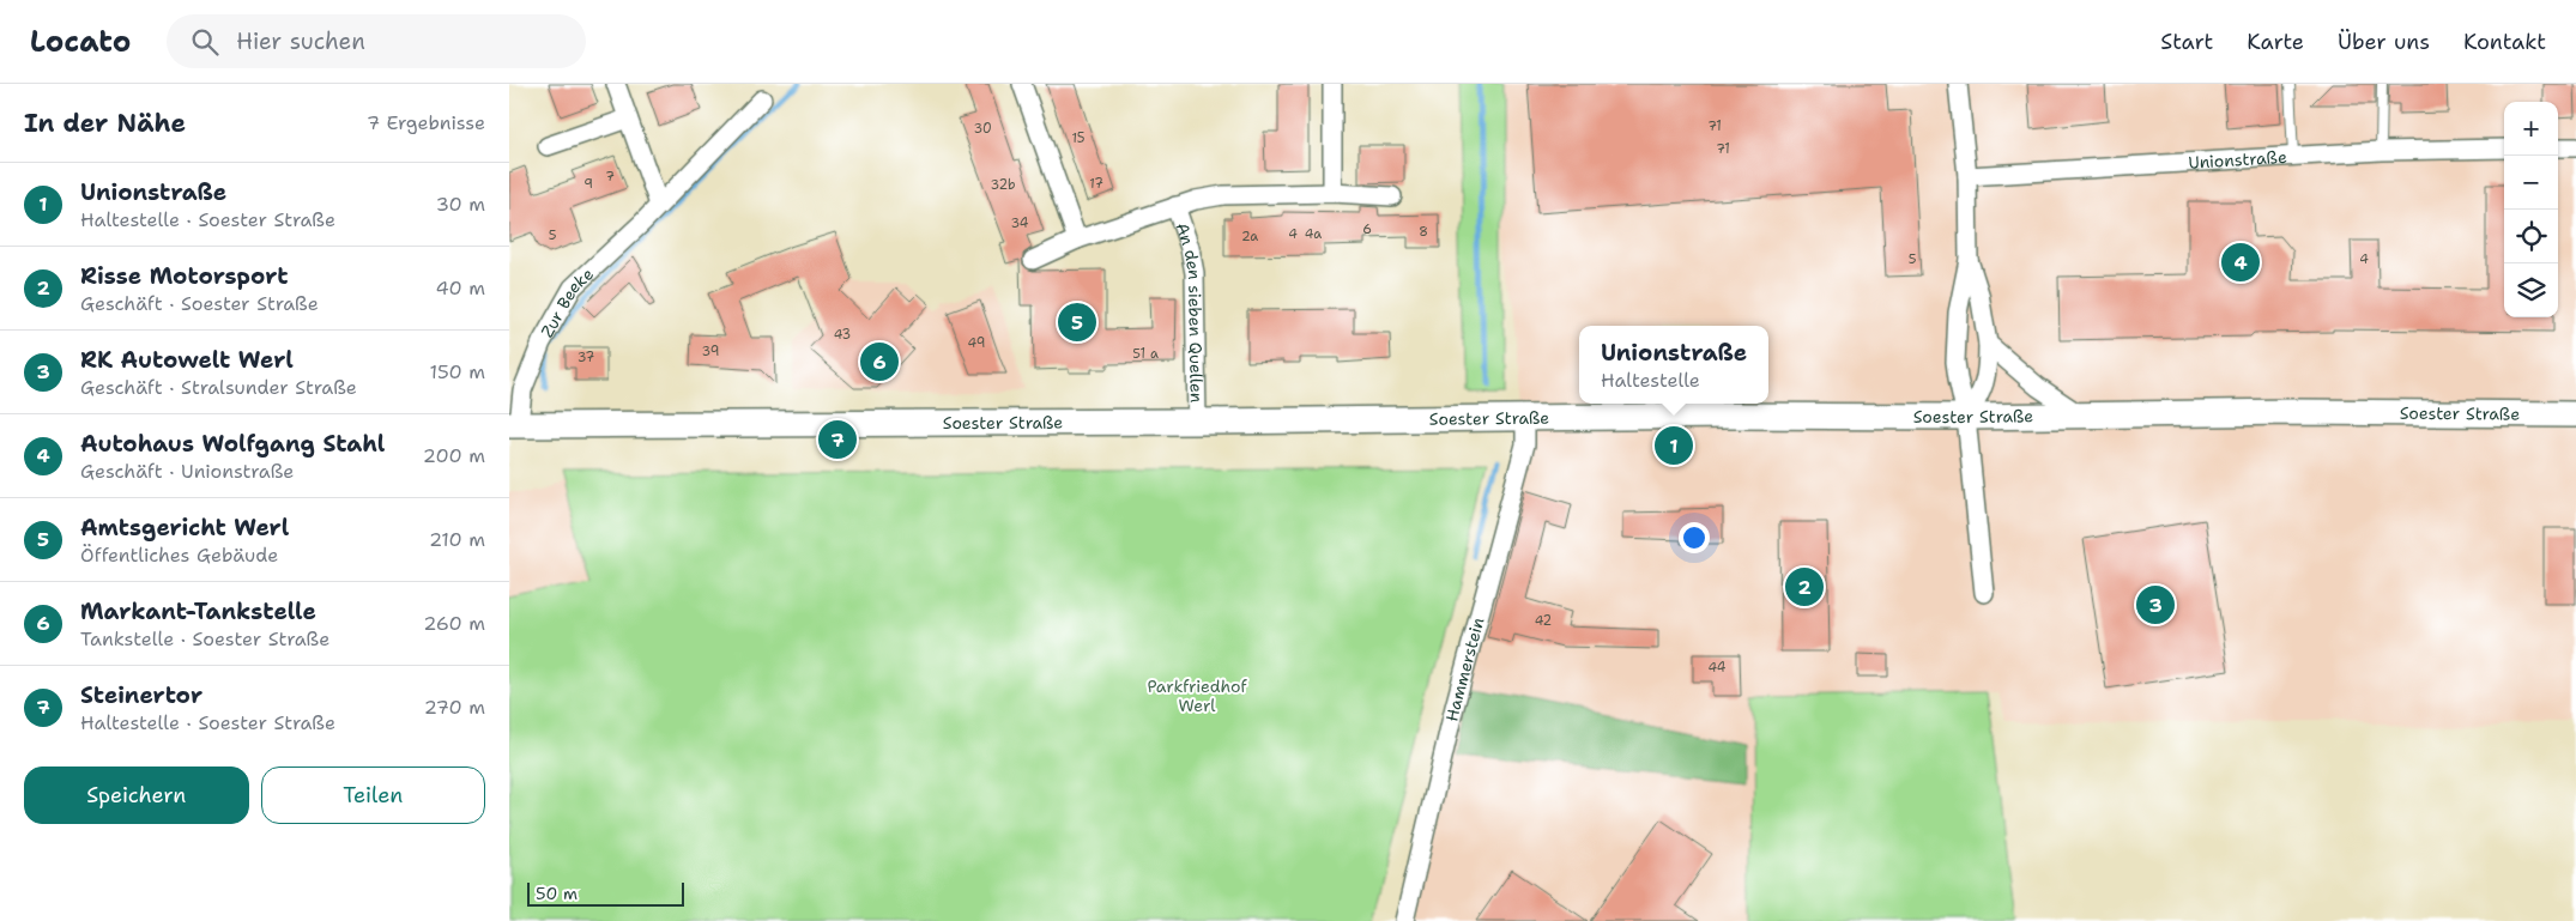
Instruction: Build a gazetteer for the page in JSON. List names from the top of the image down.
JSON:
{
  "streets": {
    "main road": ["Soester Straße"],
    "street": [
      "Unionstraße",
      "Zur Beeke",
      "An den sieben Quellen",
      "Hammerstein"
    ]
  },
  "crossings": [
    ["Zur Beeke", "Soester Straße"],
    ["An den sieben Quellen", "Soester Straße"],
    ["Soester Straße", "Hammerstein"]
  ],
  "parks": ["Parkfriedhof Werl"],
  "house_numbers": [
    "71",
    "30",
    "15",
    "71",
    "7",
    "9",
    "17",
    "32b",
    "34",
    "6",
    "8",
    "4",
    "4a",
    "5",
    "2a",
    "5",
    "4",
    "43",
    "49",
    "39",
    "51 a",
    "37",
    "42",
    "44"
  ],
  "scale_bar": "50 m",
  "page": {
    "header": "Locato",
    "search": "Hier suchen",
    "nav": [
      "Start",
      "Karte",
      "Über uns",
      "Kontakt"
    ],
    "heading": ["In der Nähe", "7 Ergebnisse"],
    "map_buttons": ["+", "−"],
    "list": [
      {
        "mark": "1",
        "name": "Unionstraße",
        "note": "Haltestelle · Soester Straße",
        "value": "30 m"
      },
      {
        "mark": "2",
        "name": "Risse Motorsport",
        "note": "Geschäft · Soester Straße",
        "value": "40 m"
      },
      {
        "mark": "3",
        "name": "RK Autowelt Werl",
        "note": "Geschäft · Stralsunder Straße",
        "value": "150 m"
      },
      {
        "mark": "4",
        "name": "Autohaus Wolfgang Stahl",
        "note": "Geschäft · Unionstraße",
        "value": "200 m"
      },
      {
        "mark": "5",
        "name": "Amtsgericht Werl",
        "note": "Öffentliches Gebäude",
        "value": "210 m"
      },
      {
        "mark": "6",
        "name": "Markant-Tankstelle",
        "note": "Tankstelle · Soester Straße",
        "value": "260 m"
      },
      {
        "mark": "7",
        "name": "Steinertor",
        "note": "Haltestelle · Soester Straße",
        "value": "270 m"
      }
    ],
    "pins": [
      "4",
      "5",
      "6",
      "7",
      "1",
      "2",
      "3"
    ],
    "popup": ["Unionstraße", "Haltestelle"],
    "buttons": ["Speichern", "Teilen"],
    "scale": "50 m"
  }
}
